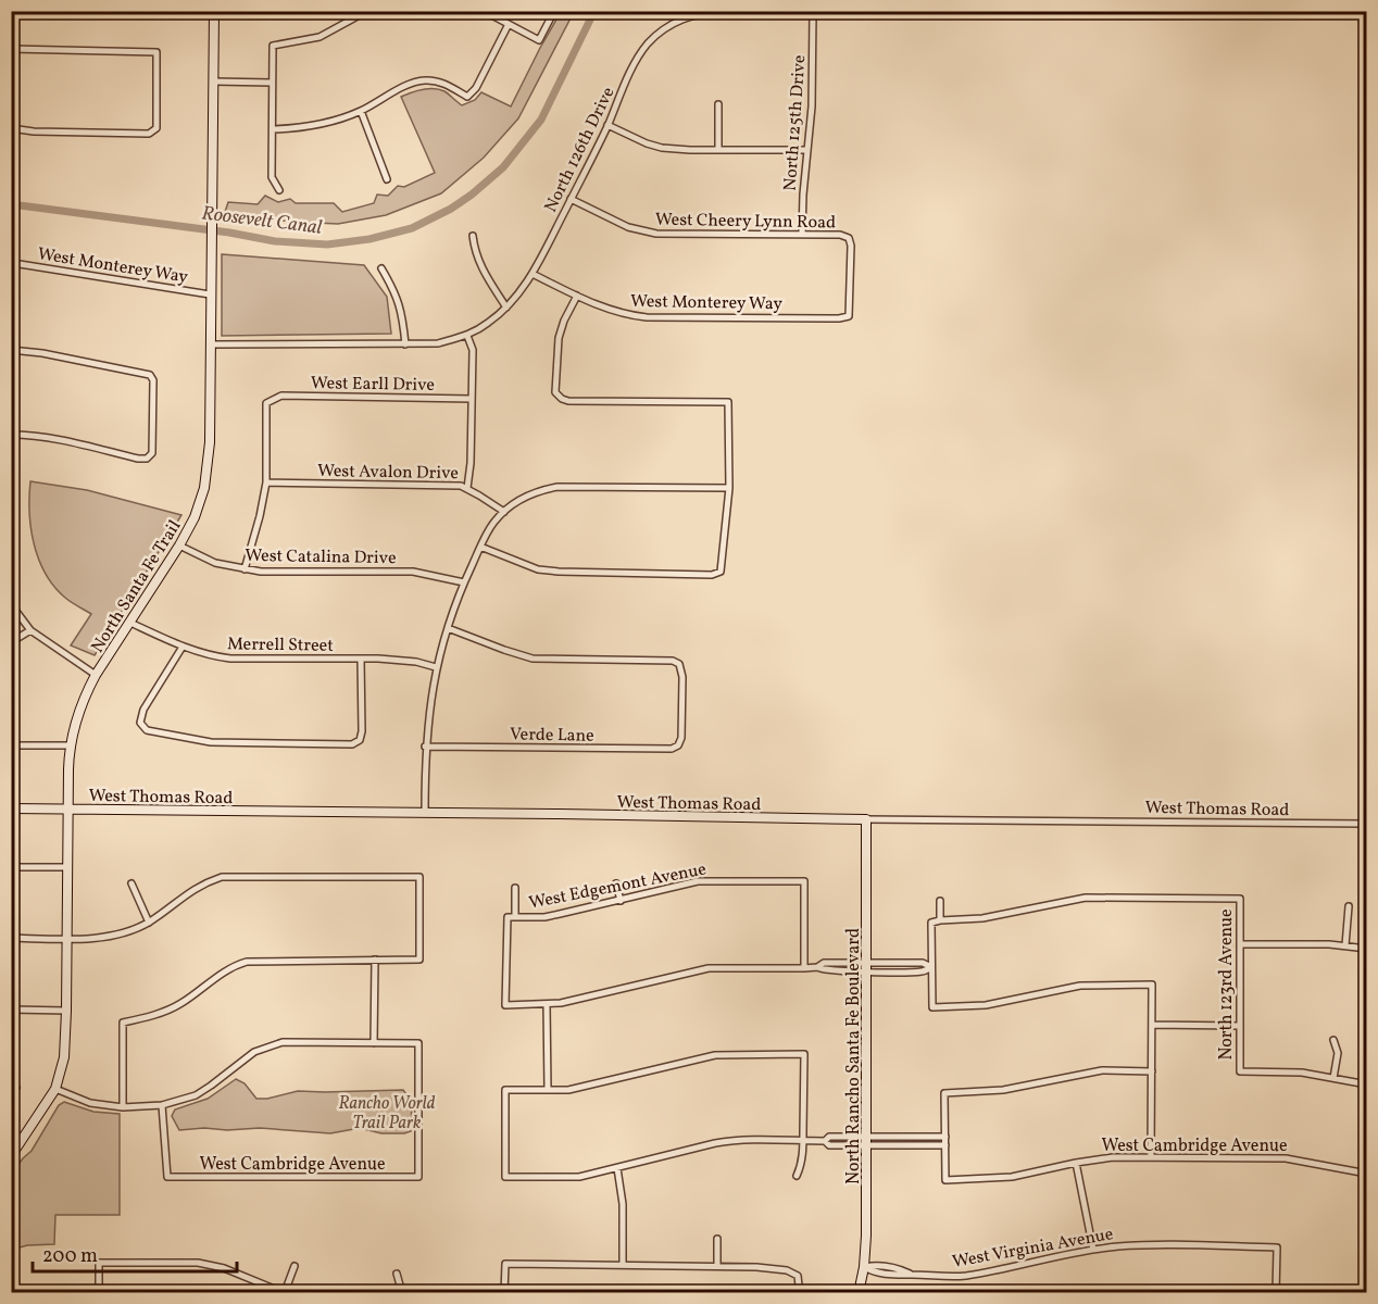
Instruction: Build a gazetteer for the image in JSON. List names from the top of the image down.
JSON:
{
  "streets": {
    "street": [
      "North 125th Drive",
      "North 126th Drive",
      "West Cheery Lynn Road",
      "West Monterey Way",
      "West Earll Drive",
      "West Avalon Drive",
      "West Catalina Drive",
      "North Santa Fe Trail",
      "Merrell Street",
      "Verde Lane",
      "West Thomas Road",
      "West Edgemont Avenue",
      "North 123rd Avenue",
      "North Rancho Santa Fe Boulevard",
      "West Cambridge Avenue",
      "West Virginia Avenue"
    ]
  },
  "crossings": [
    ["North 125th Drive", "West Cheery Lynn Road"],
    ["North 126th Drive", "West Cheery Lynn Road"],
    ["North 126th Drive", "West Monterey Way"],
    ["West Cheery Lynn Road", "West Monterey Way"],
    ["West Monterey Way", "North Santa Fe Trail"],
    ["West Earll Drive", "West Avalon Drive"],
    ["West Catalina Drive", "North Santa Fe Trail"],
    ["North Santa Fe Trail", "Merrell Street"],
    ["North Santa Fe Trail", "West Thomas Road"],
    ["West Thomas Road", "North Rancho Santa Fe Boulevard"],
    ["North Rancho Santa Fe Boulevard", "West Virginia Avenue"]
  ],
  "water": ["Roosevelt Canal"],
  "parks": ["Rancho World Trail Park"],
  "scale_bar": "200 m"
}
